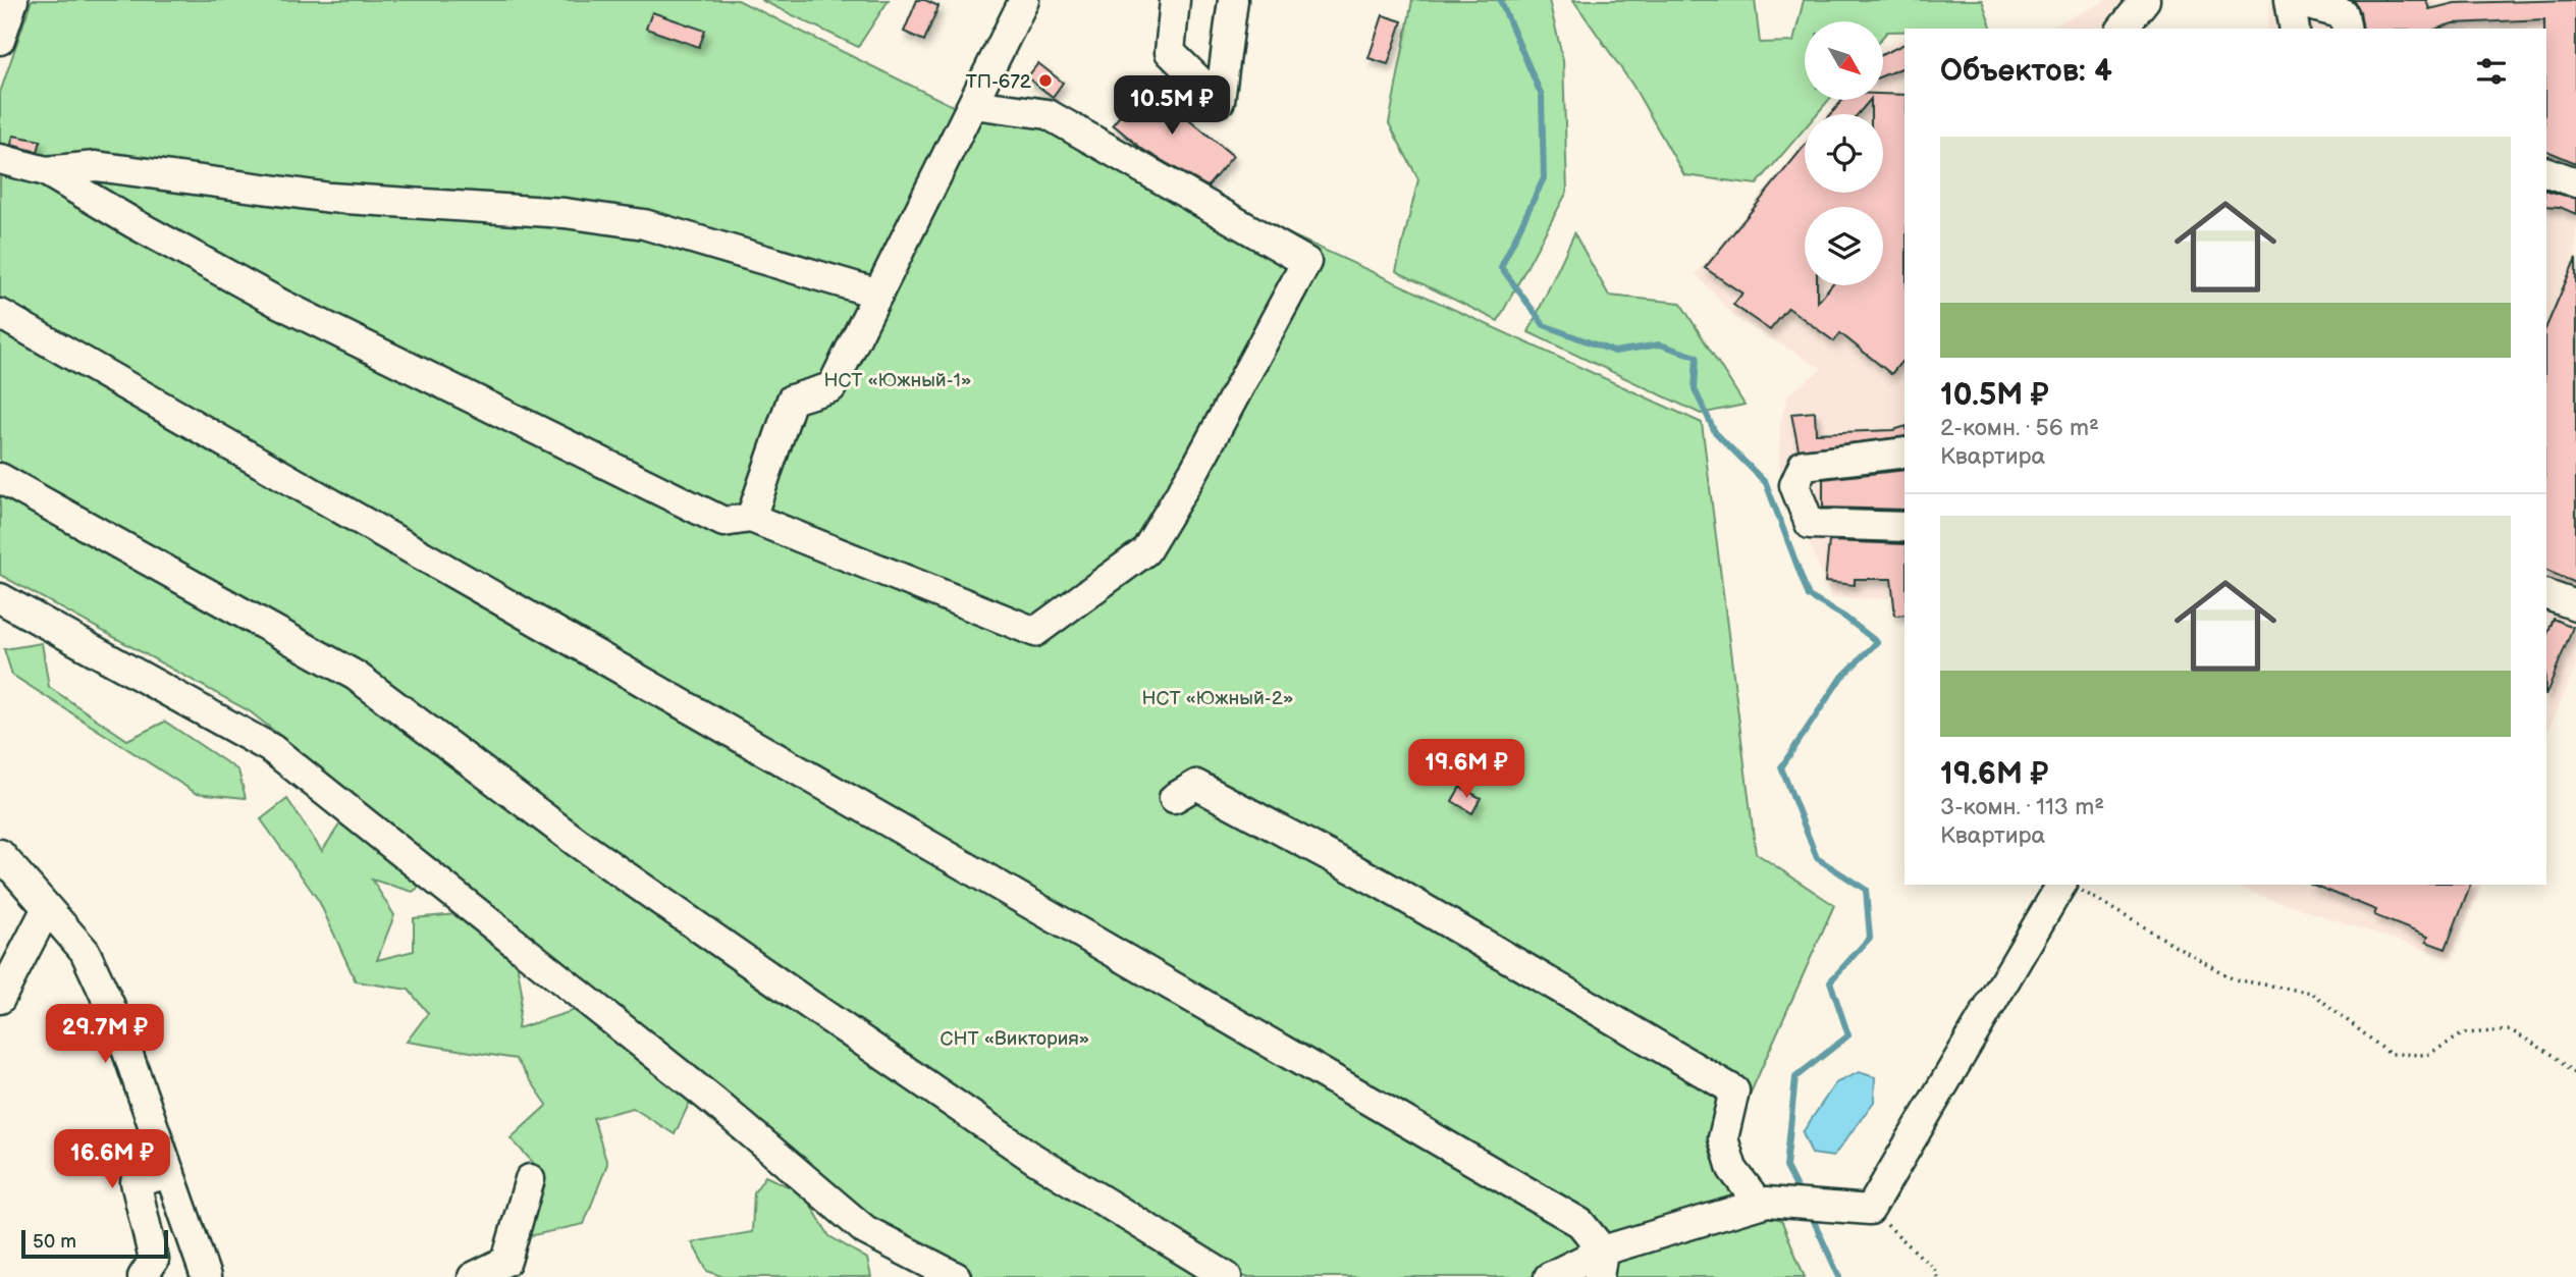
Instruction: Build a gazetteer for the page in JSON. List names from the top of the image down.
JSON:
{
  "parks": ["НСТ «Южный-1»", "НСТ «Южный-2»", "СНТ «Виктория»"],
  "places": ["ТП-672"],
  "scale_bar": "50 m",
  "north": "bottom right",
  "page": {
    "heading": "Объектов: 4",
    "price": [
      "10.5M ₽",
      "19.6M ₽",
      "29.7M ₽",
      "16.6M ₽"
    ],
    "list": [
      {
        "name": "10.5M ₽",
        "note": "2-комн. · 56 m² · Квартира"
      },
      {
        "name": "19.6M ₽",
        "note": "3-комн. · 113 m² · Квартира"
      }
    ],
    "scale": "50 m"
  }
}
